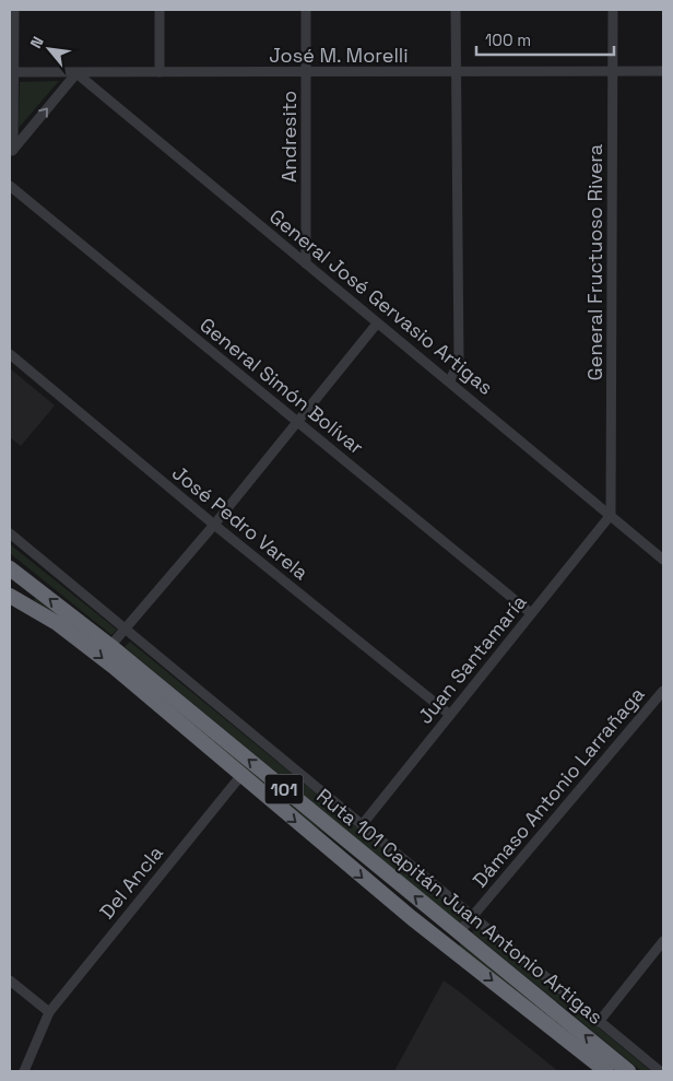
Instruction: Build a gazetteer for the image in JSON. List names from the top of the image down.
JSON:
{
  "streets": {
    "highway": ["101", "Ruta 101 Capitán Juan Antonio Artigas"],
    "street": [
      "José M. Morelli",
      "Andresito",
      "General Fructuoso Rivera",
      "General José Gervasio Artigas",
      "General Simón Bolívar",
      "José Pedro Varela",
      "Juan Santamaría",
      "Dámaso Antonio Larrañaga",
      "Del Ancla"
    ]
  },
  "crossings": [
    ["José M. Morelli", "Andresito"],
    ["José M. Morelli", "General Fructuoso Rivera"],
    ["José M. Morelli", "General José Gervasio Artigas"],
    ["Andresito", "General José Gervasio Artigas"],
    ["General Fructuoso Rivera", "General José Gervasio Artigas"],
    ["General Fructuoso Rivera", "Juan Santamaría"],
    ["General José Gervasio Artigas", "Juan Santamaría"],
    ["General Simón Bolívar", "Juan Santamaría"],
    ["José Pedro Varela", "Juan Santamaría"],
    ["Dámaso Antonio Larrañaga", "Ruta 101 Capitán Juan Antonio Artigas"],
    ["Del Ancla", "Ruta 101 Capitán Juan Antonio Artigas"]
  ],
  "scale_bar": "100 m",
  "north": "top left"
}
